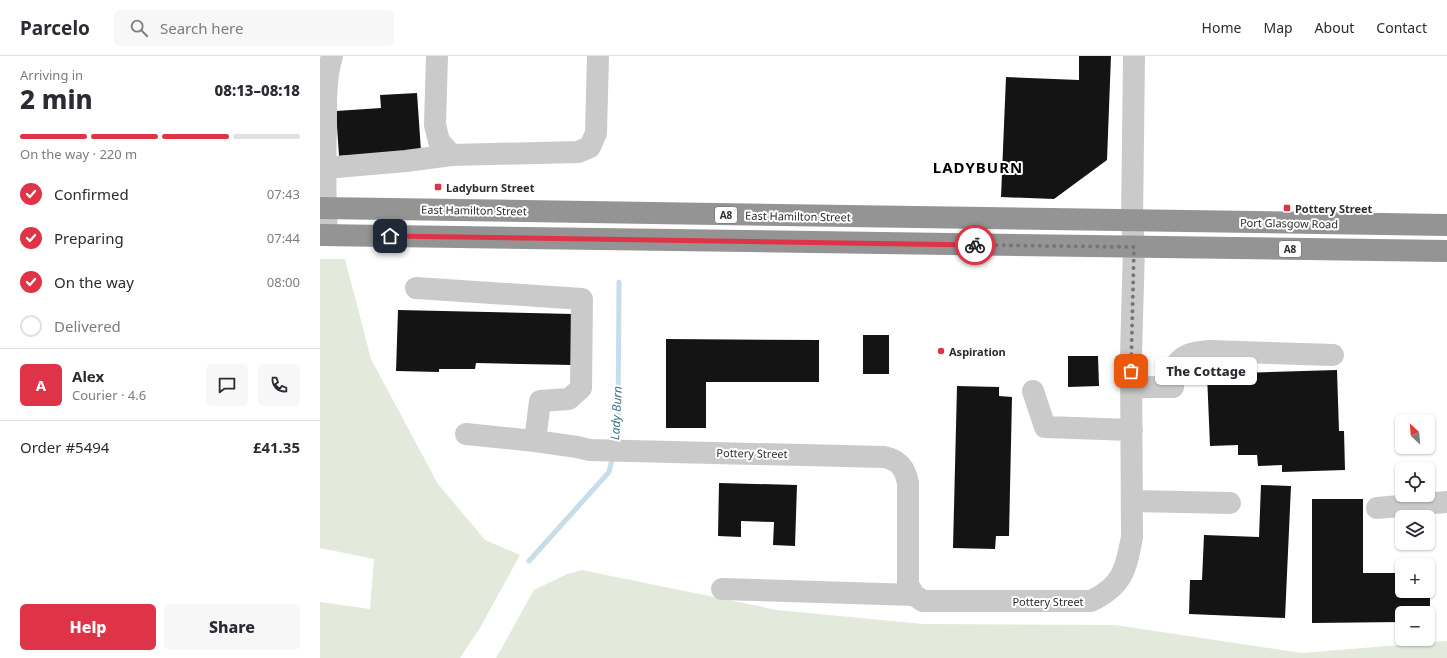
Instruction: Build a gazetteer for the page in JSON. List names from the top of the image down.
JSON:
{
  "streets": {
    "highway": ["East Hamilton Street", "A8", "Port Glasgow Road"],
    "street": ["Pottery Street"]
  },
  "crossings": [
    ["East Hamilton Street", "Port Glasgow Road"],
    ["East Hamilton Street", "Pottery Street"],
    ["A8", "Pottery Street"],
    ["Port Glasgow Road", "Pottery Street"]
  ],
  "districts": ["LADYBURN"],
  "water": ["Lady Burn"],
  "places": {
    "transit": ["Ladyburn Street", "Pottery Street"],
    "other": ["Aspiration", "The Cottage"]
  },
  "north": "top left",
  "page": {
    "header": "Parcelo",
    "search": "Search here",
    "nav": [
      "Home",
      "Map",
      "About",
      "Contact"
    ],
    "heading": ["2 min", "Arriving in", "08:13–08:18"],
    "panel": [
      "Alex",
      "Courier · 4.6",
      "Order #5494",
      "£41.35"
    ],
    "bar": "On the way · 220 m",
    "list": [
      ["Confirmed", "07:43"],
      ["Preparing", "07:44"],
      ["On the way", "08:00"],
      "Delivered"
    ],
    "bubble": "The Cottage",
    "round": "A",
    "map_buttons": ["+", "−"],
    "buttons": ["Help", "Share"]
  }
}
